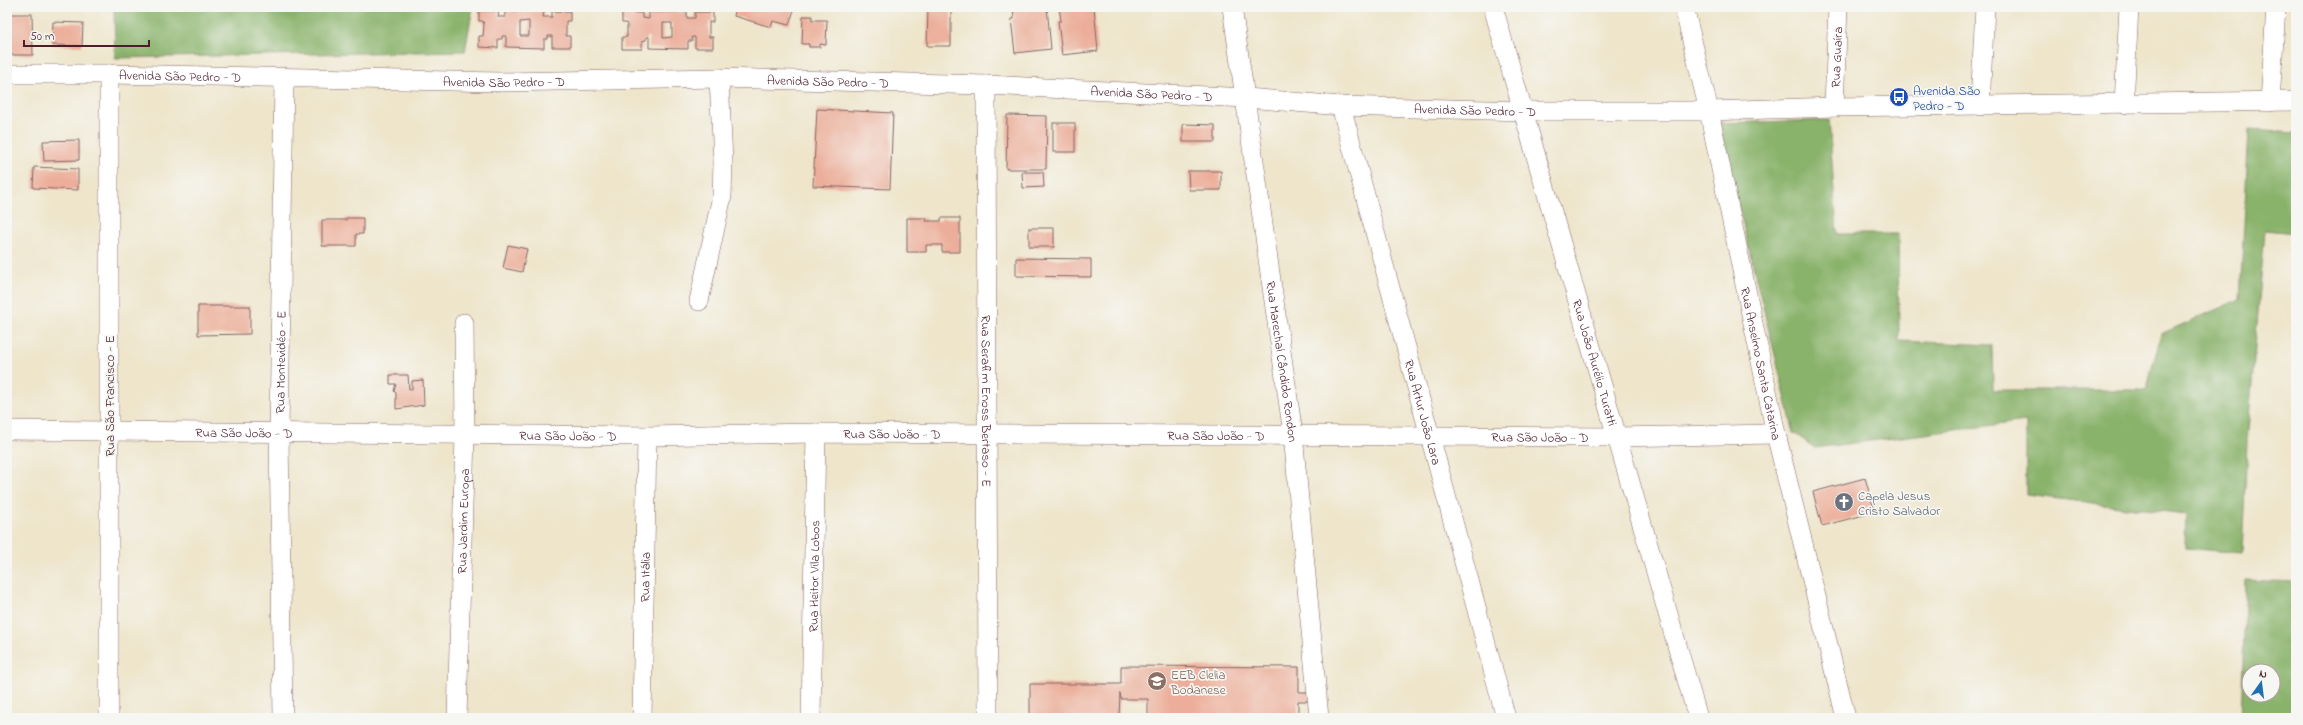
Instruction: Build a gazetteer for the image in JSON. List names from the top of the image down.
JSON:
{
  "streets": {
    "street": [
      "Rua Guaíra",
      "Avenida São Pedro - D",
      "Rua Montevidéo - E",
      "Rua Marechal Cândido Rondon",
      "Rua João Aurélio Turatti",
      "Rua Anselmo Santa Catarina",
      "Rua São Francisco - E",
      "Rua Serafim Enoss Bertaso - E",
      "Rua Artur João Lara",
      "Rua São João - D",
      "Rua Jardim Europa",
      "Rua Heitor Vila Lobos",
      "Rua Itália"
    ]
  },
  "crossings": [
    ["Rua Guaíra", "Avenida São Pedro - D"],
    ["Avenida São Pedro - D", "Rua Montevidéo - E"],
    ["Avenida São Pedro - D", "Rua Marechal Cândido Rondon"],
    ["Avenida São Pedro - D", "Rua João Aurélio Turatti"],
    ["Avenida São Pedro - D", "Rua Anselmo Santa Catarina"],
    ["Avenida São Pedro - D", "Rua São Francisco - E"],
    ["Avenida São Pedro - D", "Rua Serafim Enoss Bertaso - E"],
    ["Avenida São Pedro - D", "Rua Artur João Lara"],
    ["Rua Montevidéo - E", "Rua São João - D"],
    ["Rua Marechal Cândido Rondon", "Rua São João - D"],
    ["Rua João Aurélio Turatti", "Rua São João - D"],
    ["Rua Anselmo Santa Catarina", "Rua São João - D"],
    ["Rua São Francisco - E", "Rua São João - D"],
    ["Rua Serafim Enoss Bertaso - E", "Rua São João - D"],
    ["Rua Artur João Lara", "Rua São João - D"],
    ["Rua São João - D", "Rua Jardim Europa"],
    ["Rua São João - D", "Rua Heitor Vila Lobos"],
    ["Rua São João - D", "Rua Itália"]
  ],
  "places": {
    "bus stop": ["Avenida São Pedro - D"],
    "church": ["Capela Jesus Cristo Salvador"],
    "school or university": ["EEB Clelia Bodanese"]
  },
  "scale_bar": "50 m",
  "north": "top"
}
